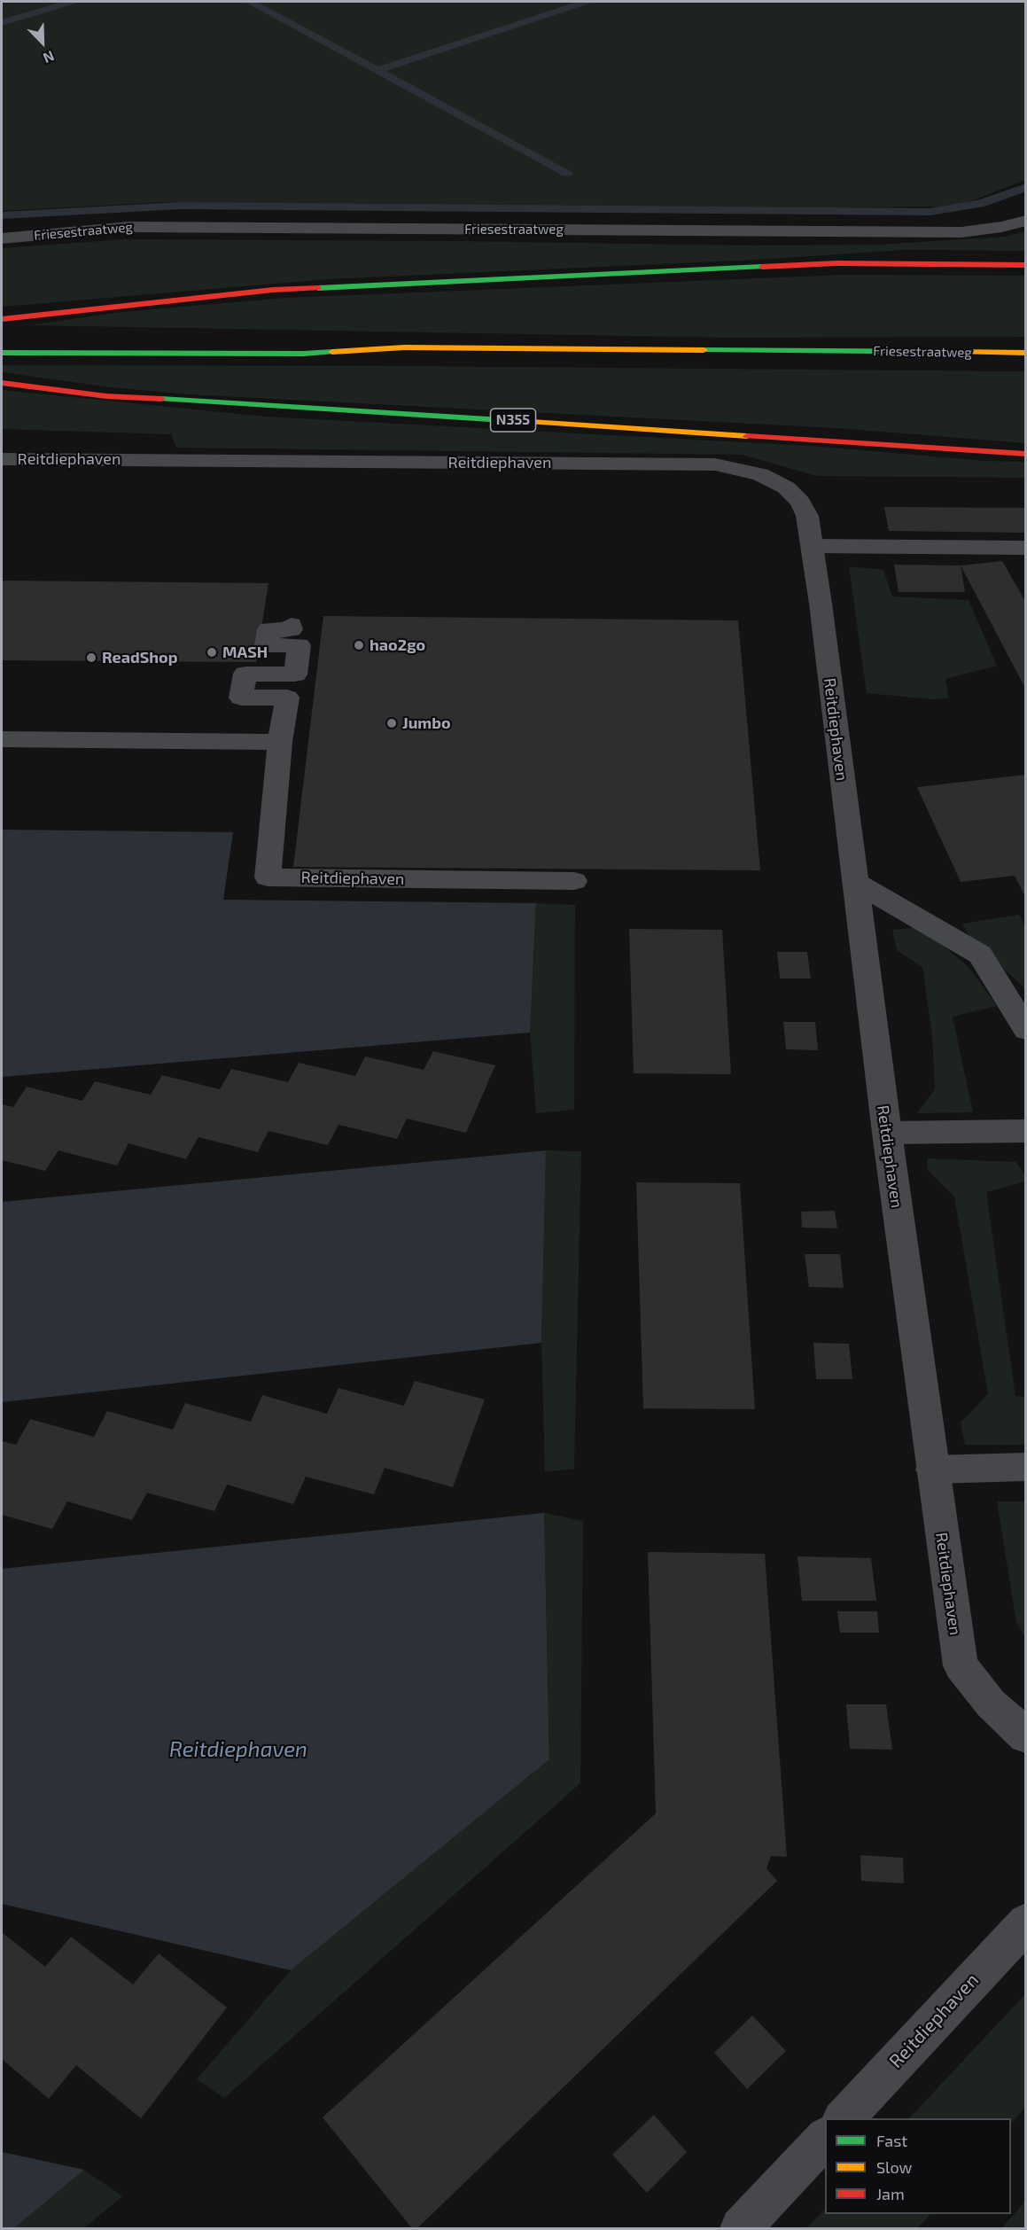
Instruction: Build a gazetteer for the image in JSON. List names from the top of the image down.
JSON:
{
  "streets": {
    "main road": ["Friesestraatweg", "N355"],
    "street": ["Reitdiephaven"]
  },
  "water": ["Reitdiephaven"],
  "places": [
    "hao2go",
    "MASH",
    "ReadShop",
    "Jumbo"
  ],
  "legend": ["Fast", "Slow", "Jam"],
  "north": "bottom right"
}
